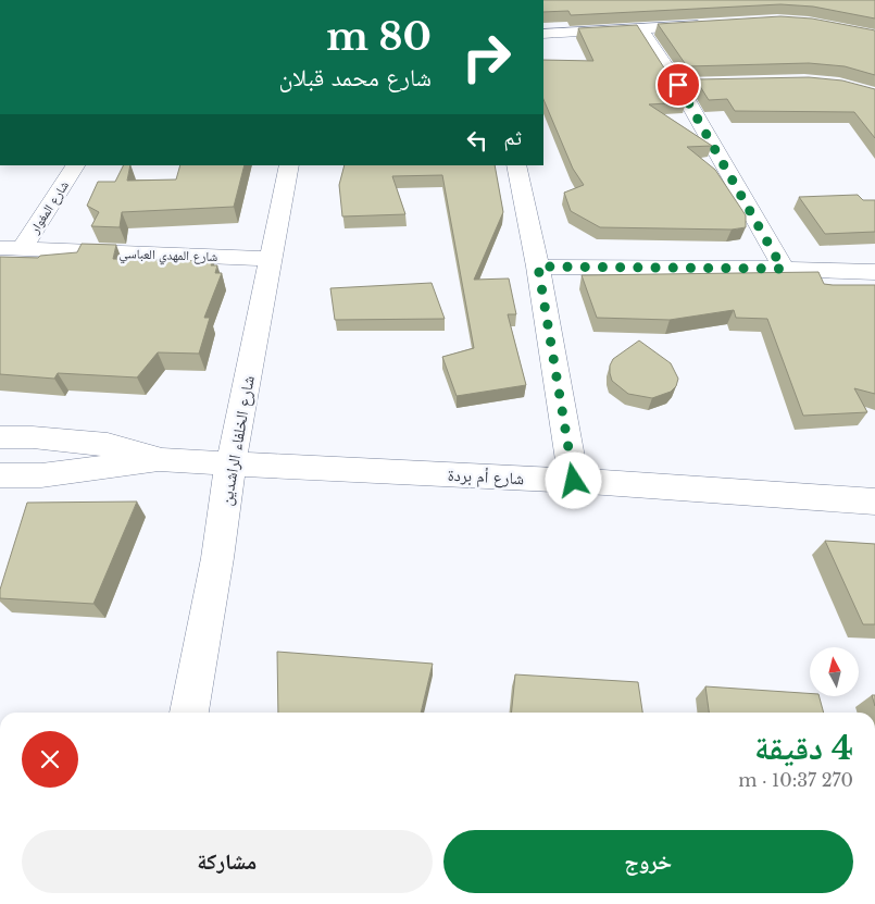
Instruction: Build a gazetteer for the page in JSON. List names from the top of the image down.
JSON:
{
  "streets": {
    "street": [
      "شارع المغوار",
      "شارع المهدي العباسي",
      "شارع الخلفاء الراشدين",
      "شارع أم بردة"
    ]
  },
  "crossings": [
    ["شارع المغوار", "شارع المهدي العباسي"],
    ["شارع المهدي العباسي", "شارع الخلفاء الراشدين"],
    ["شارع الخلفاء الراشدين", "شارع أم بردة"]
  ],
  "north": "top",
  "page": {
    "turn": ["80 m", "شارع محمد قبلان"],
    "then": "ثم",
    "heading": ["4 دقيقة", "270 m · 10:37"],
    "buttons": ["خروج", "مشاركة"]
  }
}
